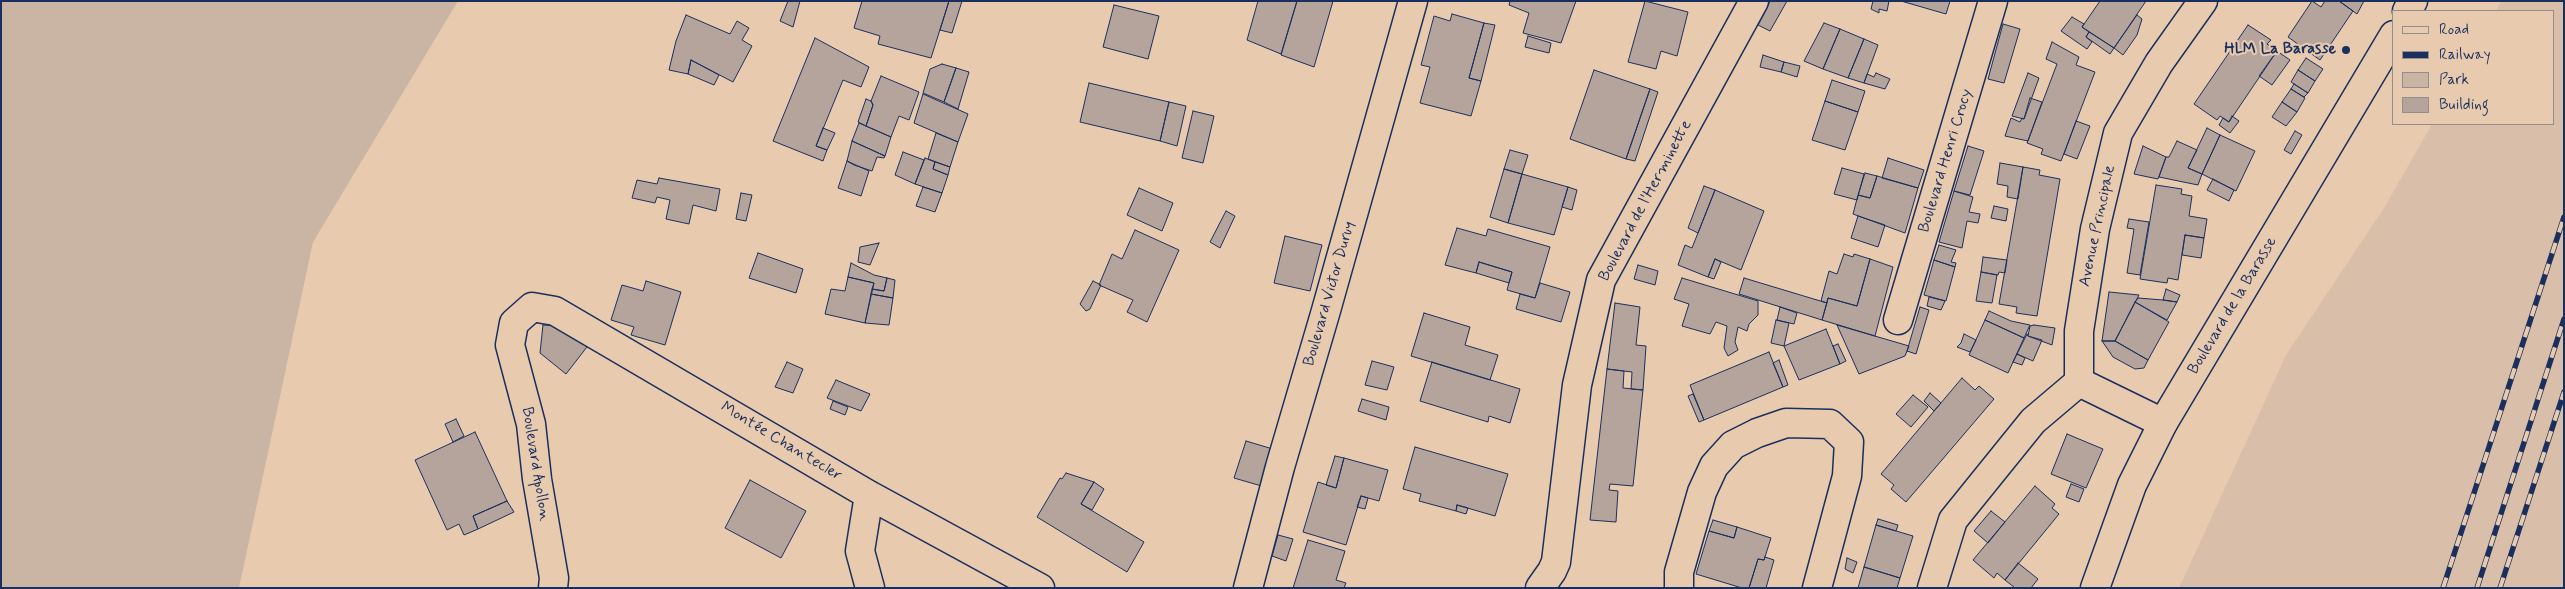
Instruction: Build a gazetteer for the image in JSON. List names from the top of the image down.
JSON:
{
  "streets": {
    "street": [
      "Boulevard Henri Crocy",
      "Boulevard de l'Herminette",
      "Avenue Principale",
      "Boulevard Victor Duruy",
      "Boulevard de la Barasse",
      "Montée Chantecler",
      "Boulevard Apollon"
    ]
  },
  "crossings": [
    ["Montée Chantecler", "Boulevard Apollon"]
  ],
  "places": ["HLM La Barasse"],
  "legend": [
    "Road",
    "Railway",
    "Park",
    "Building"
  ]
}
